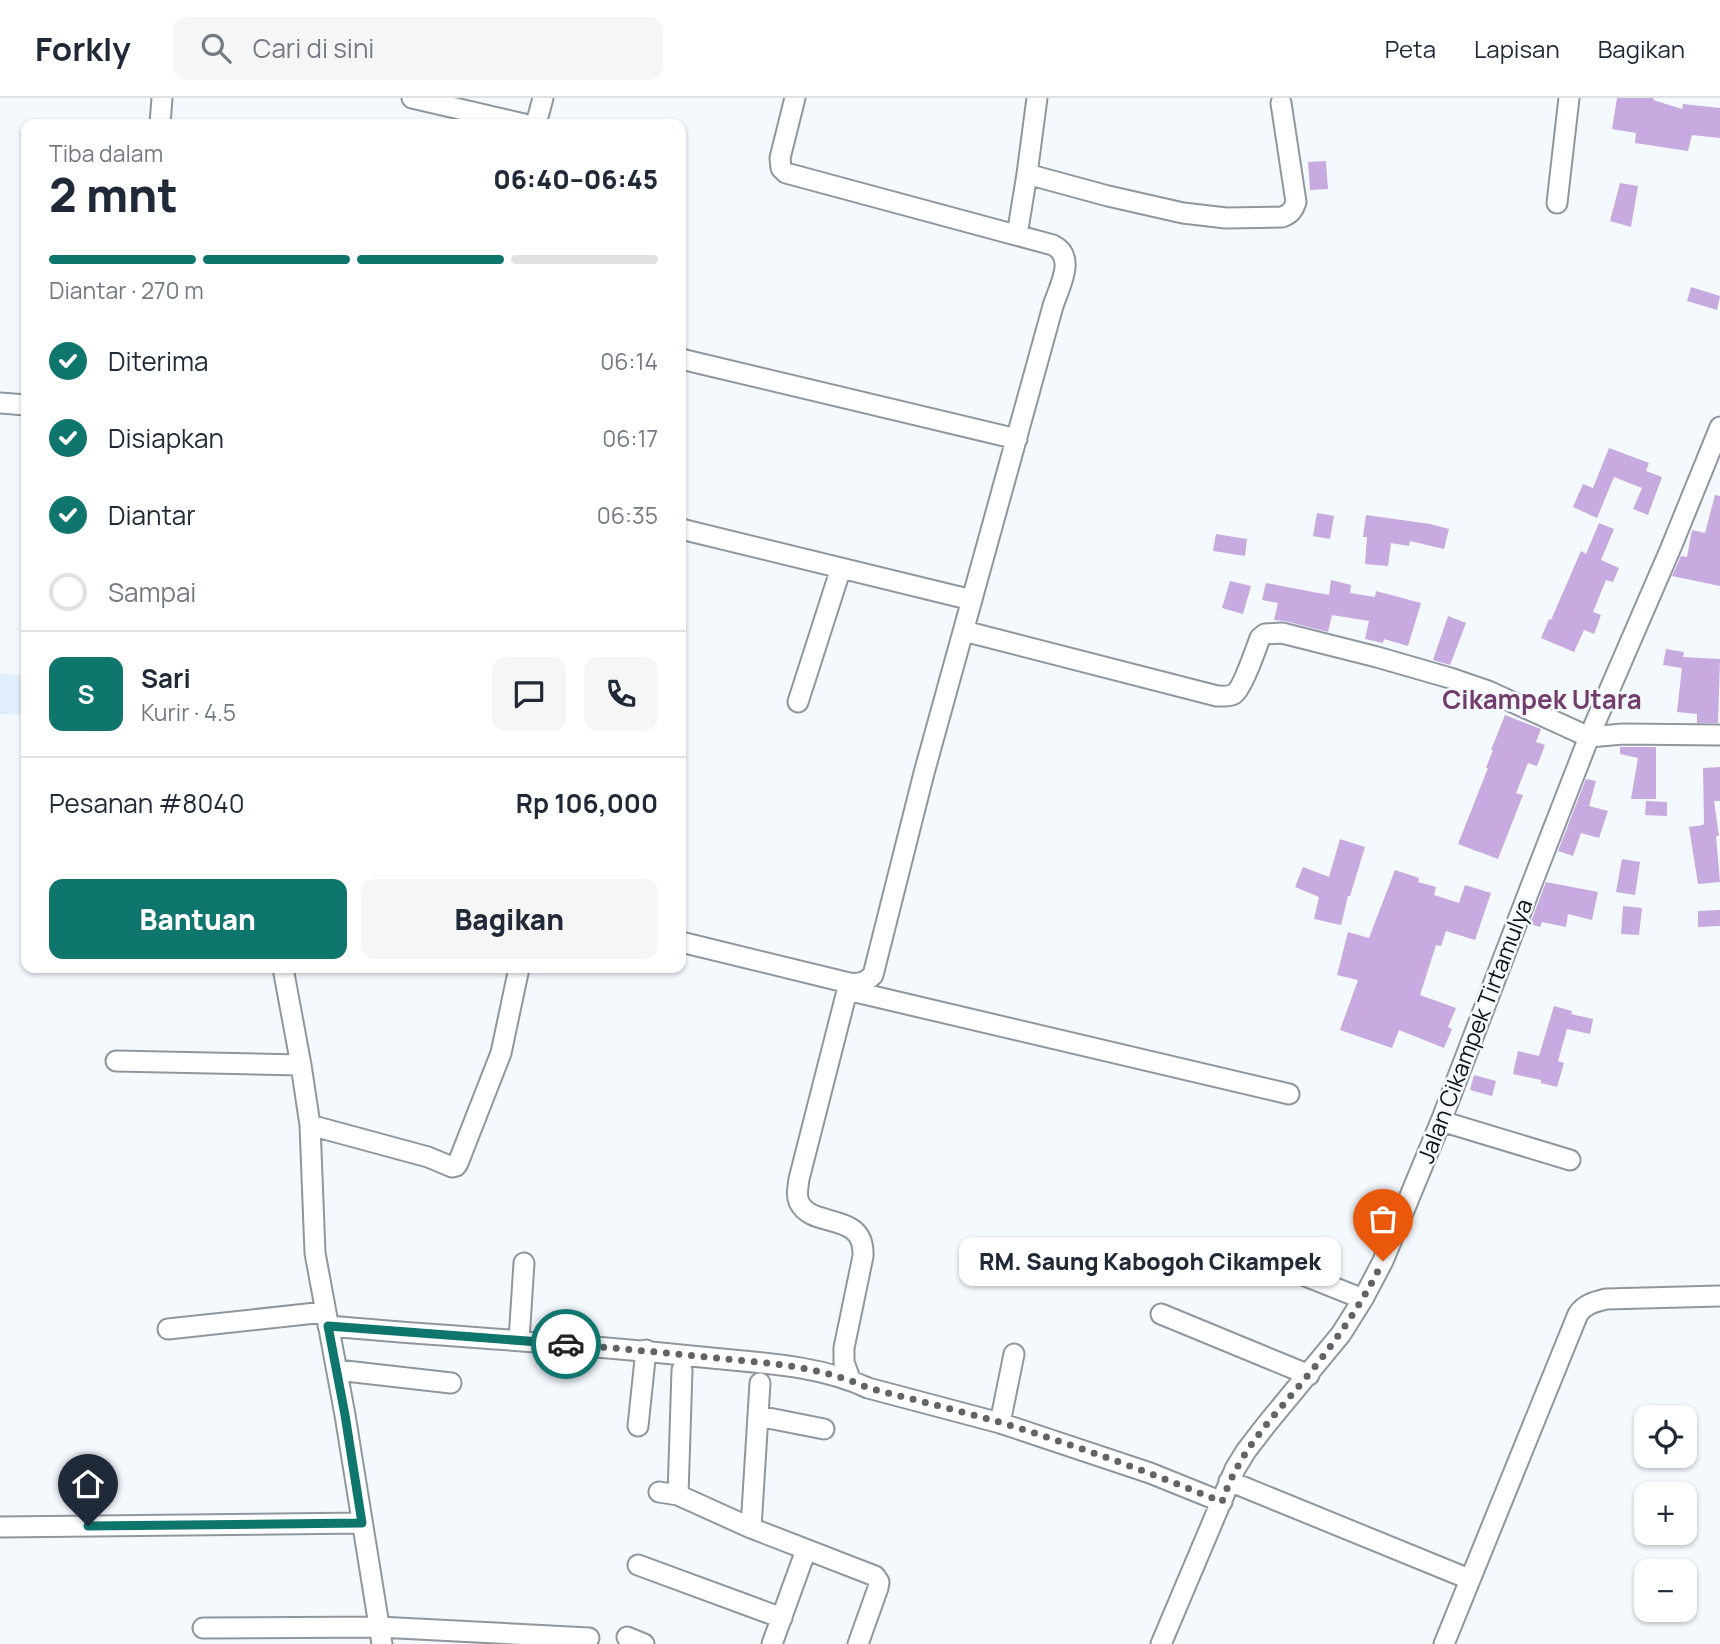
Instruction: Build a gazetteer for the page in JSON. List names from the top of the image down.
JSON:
{
  "streets": {
    "street": ["Jalan Cikampek Tirtamulya"]
  },
  "districts": ["Cikampek Utara"],
  "places": ["RM. Saung Kabogoh Cikampek"],
  "page": {
    "header": "Forkly",
    "search": "Cari di sini",
    "nav": ["Peta", "Lapisan", "Bagikan"],
    "heading": ["2 mnt", "Tiba dalam", "06:40–06:45"],
    "panel": [
      "Sari",
      "Kurir · 4.5",
      "Pesanan #8040",
      "Rp 106,000"
    ],
    "bar": "Diantar · 270 m",
    "list": [
      ["Diterima", "06:14"],
      ["Disiapkan", "06:17"],
      ["Diantar", "06:35"],
      "Sampai"
    ],
    "round": "S",
    "buttons": ["Bantuan", "Bagikan"],
    "bubble": "RM. Saung Kabogoh Cikampek",
    "map_buttons": ["+", "−"]
  }
}
